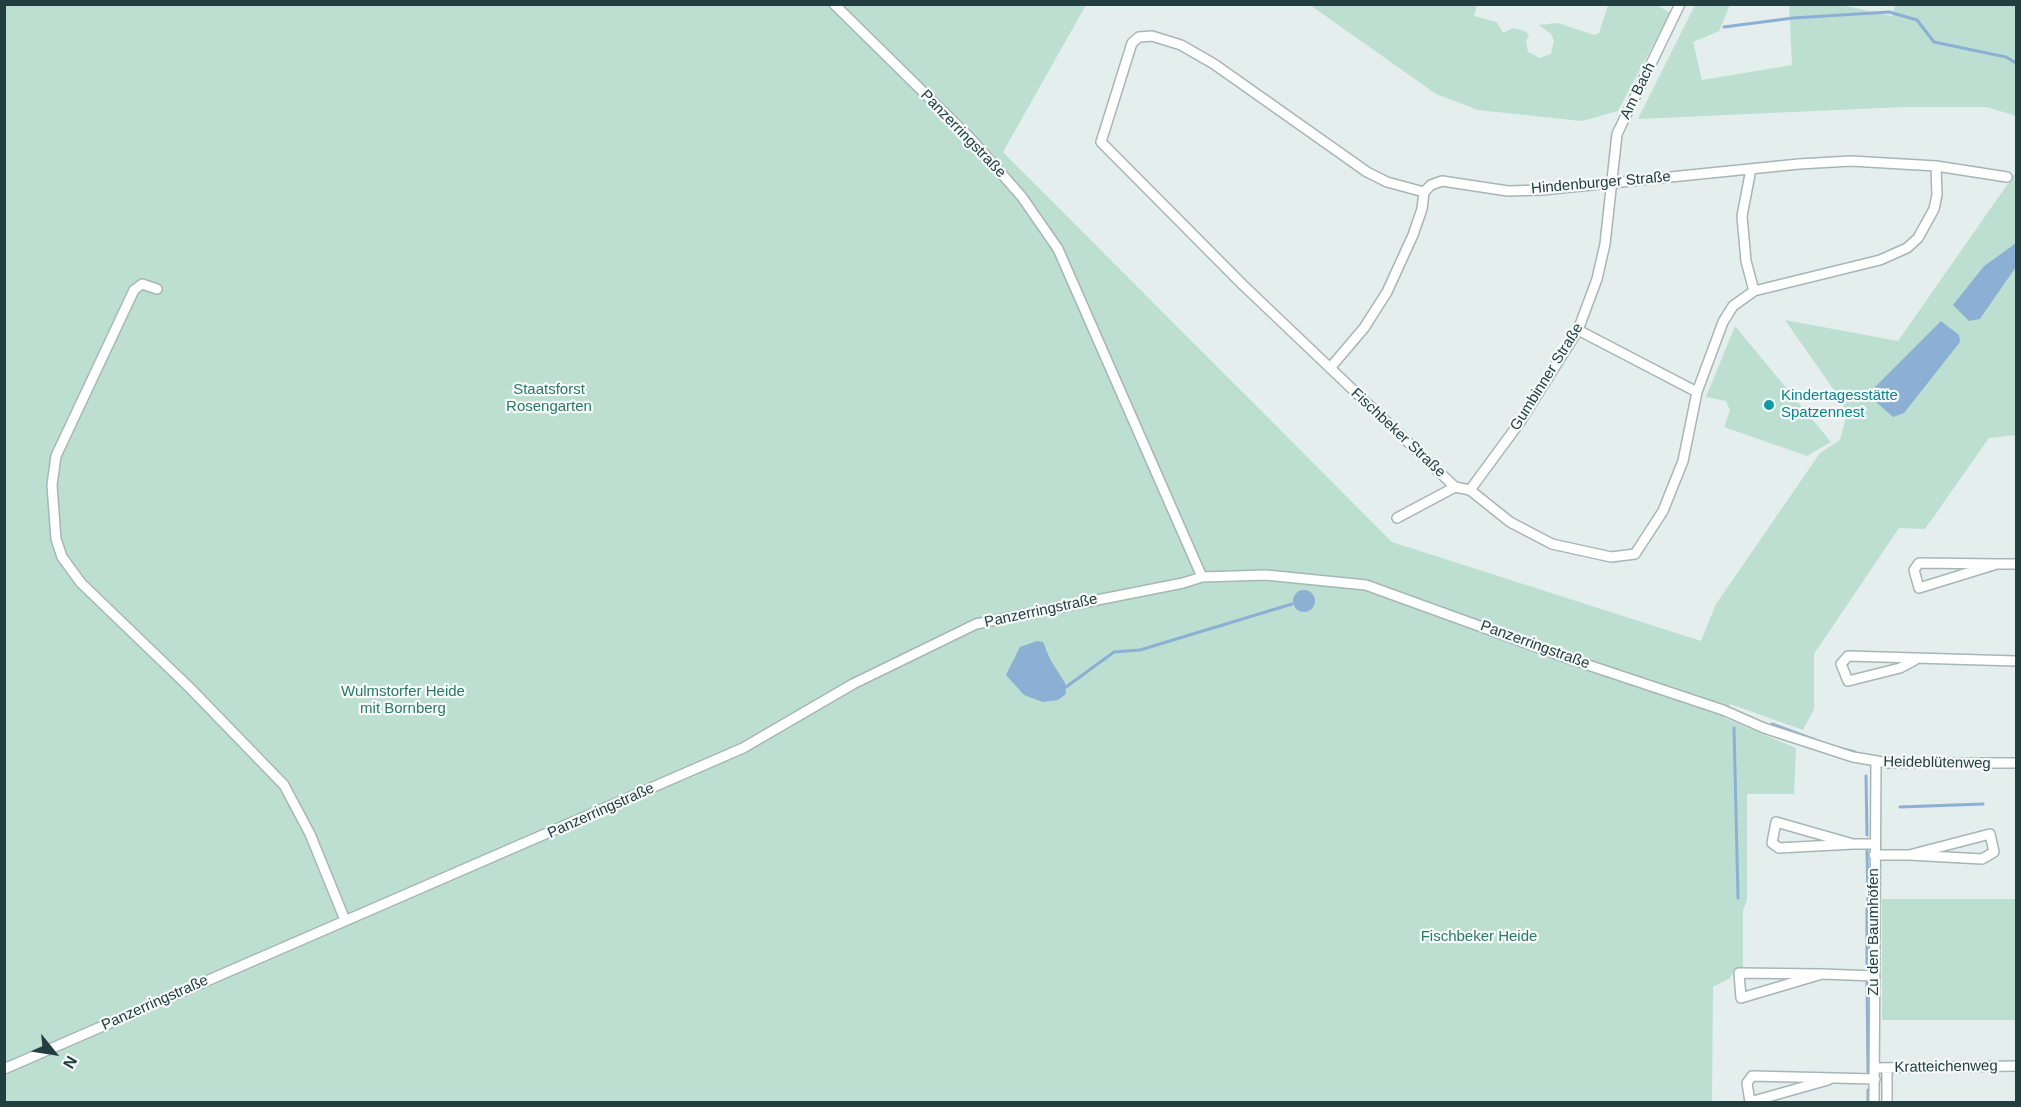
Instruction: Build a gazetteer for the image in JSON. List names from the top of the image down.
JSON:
{
  "streets": {
    "street": [
      "Am Bach",
      "Panzerringstraße",
      "Hindenburger Straße",
      "Gumbinner Straße",
      "Fischbeker Straße",
      "Heideblütenweg",
      "Zu den Baumhöfen",
      "Kratteichenweg"
    ]
  },
  "crossings": [
    ["Am Bach", "Hindenburger Straße"],
    ["Am Bach", "Gumbinner Straße"],
    ["Panzerringstraße", "Heideblütenweg"],
    ["Hindenburger Straße", "Gumbinner Straße"],
    ["Hindenburger Straße", "Fischbeker Straße"],
    ["Gumbinner Straße", "Fischbeker Straße"],
    ["Heideblütenweg", "Zu den Baumhöfen"],
    ["Zu den Baumhöfen", "Kratteichenweg"]
  ],
  "parks": ["Staatsforst Rosengarten", "Wulmstorfer Heide mit Bornberg", "Fischbeker Heide"],
  "places": ["Kindertagesstätte Spatzennest"],
  "north": "bottom right"
}
